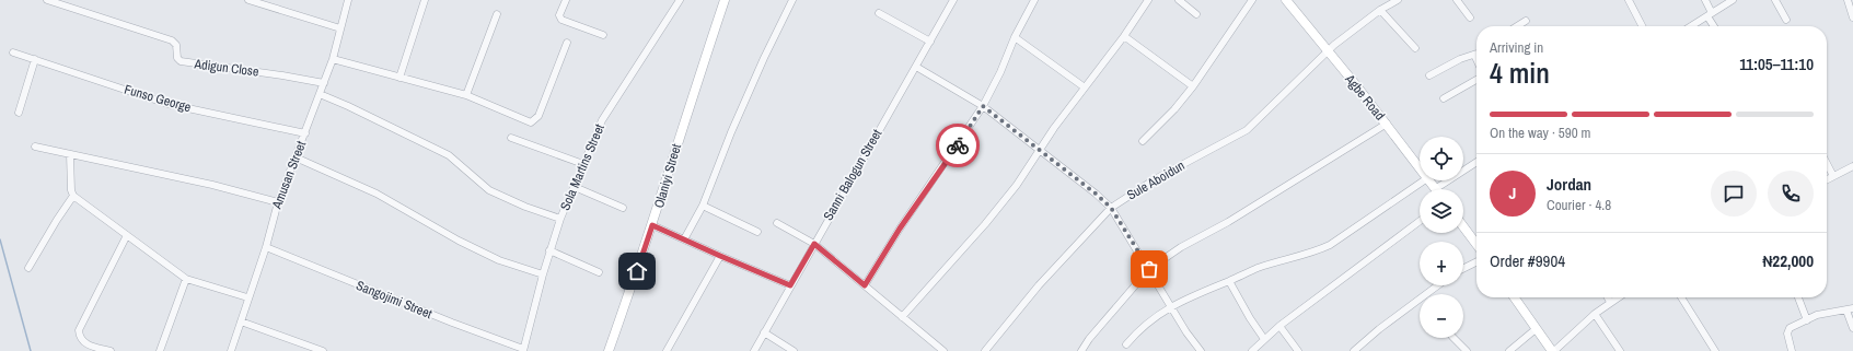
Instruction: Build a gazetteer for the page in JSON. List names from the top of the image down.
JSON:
{
  "streets": {
    "street": [
      "Adigun Close",
      "Agbe Road",
      "Funso George",
      "Sola Martins Street",
      "Amusan Street",
      "Sanni Balogun Street",
      "Olaniyi Street",
      "Sule Aboidun",
      "Sangojimi Street"
    ]
  },
  "crossings": [
    ["Adigun Close", "Amusan Street"],
    ["Agbe Road", "Sule Aboidun"],
    ["Funso George", "Amusan Street"],
    ["Sola Martins Street", "Sangojimi Street"],
    ["Amusan Street", "Sangojimi Street"]
  ],
  "page": {
    "heading": ["4 min", "Arriving in", "11:05–11:10"],
    "panel": [
      "Jordan",
      "Courier · 4.8",
      "Order #9904",
      "₦22,000"
    ],
    "bar": "On the way · 590 m",
    "map_buttons": ["+", "−"],
    "round": "J"
  }
}
